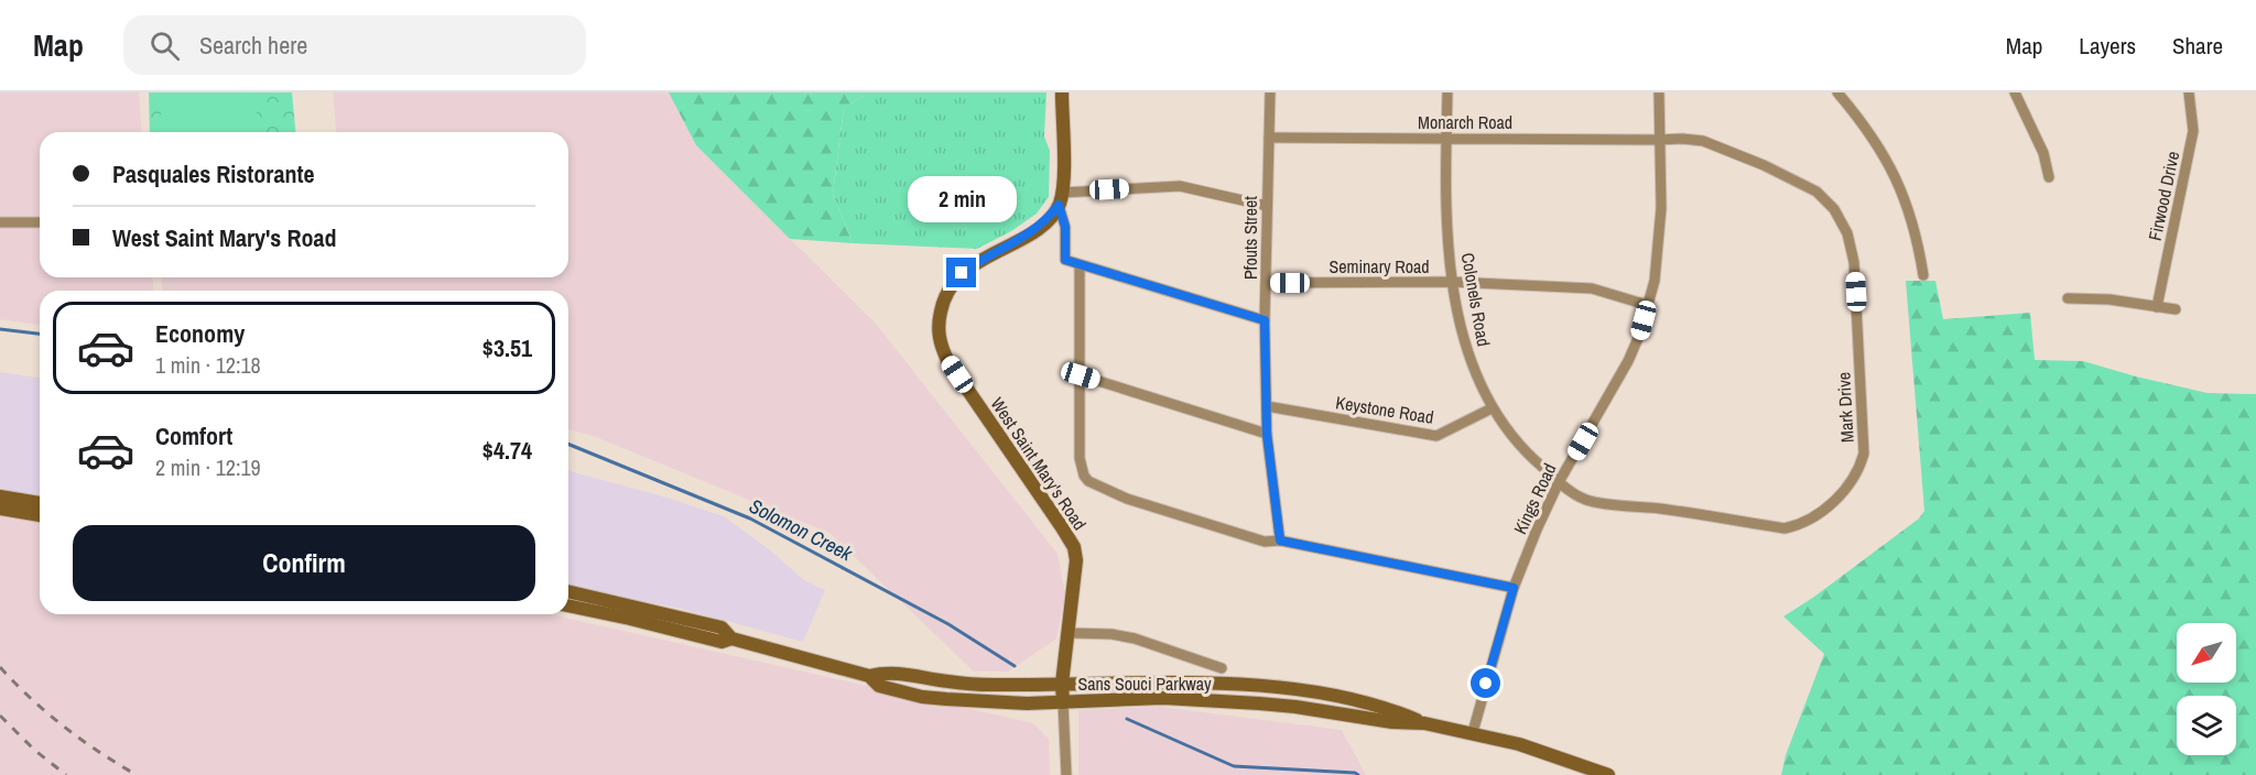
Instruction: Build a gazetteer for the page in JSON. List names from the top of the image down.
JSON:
{
  "streets": {
    "main road": ["West Saint Mary's Road", "Sans Souci Parkway"],
    "street": [
      "Monarch Road",
      "Firwood Drive",
      "Pfouts Street",
      "Seminary Road",
      "Colonels Road",
      "Mark Drive",
      "Keystone Road",
      "Kings Road"
    ]
  },
  "crossings": [
    ["Monarch Road", "Pfouts Street"],
    ["Monarch Road", "Colonels Road"],
    ["Monarch Road", "Mark Drive"],
    ["Monarch Road", "Kings Road"],
    ["Pfouts Street", "Seminary Road"],
    ["Pfouts Street", "Keystone Road"],
    ["Seminary Road", "Colonels Road"],
    ["Seminary Road", "Kings Road"],
    ["Colonels Road", "Mark Drive"],
    ["Colonels Road", "Keystone Road"],
    ["Colonels Road", "Kings Road"],
    ["Mark Drive", "Kings Road"],
    ["West Saint Mary's Road", "Sans Souci Parkway"],
    ["Kings Road", "Sans Souci Parkway"]
  ],
  "water": ["Solomon Creek"],
  "north": "bottom left",
  "page": {
    "header": "Map",
    "search": "Search here",
    "nav": ["Map", "Layers", "Share"],
    "banner": ["Pasquales Ristorante", "West Saint Mary's Road"],
    "bubble": "2 min",
    "list": [
      {
        "name": "Economy",
        "note": "1 min · 12:18",
        "value": "$3.51"
      },
      {
        "name": "Comfort",
        "note": "2 min · 12:19",
        "value": "$4.74"
      }
    ],
    "buttons": "Confirm"
  }
}
